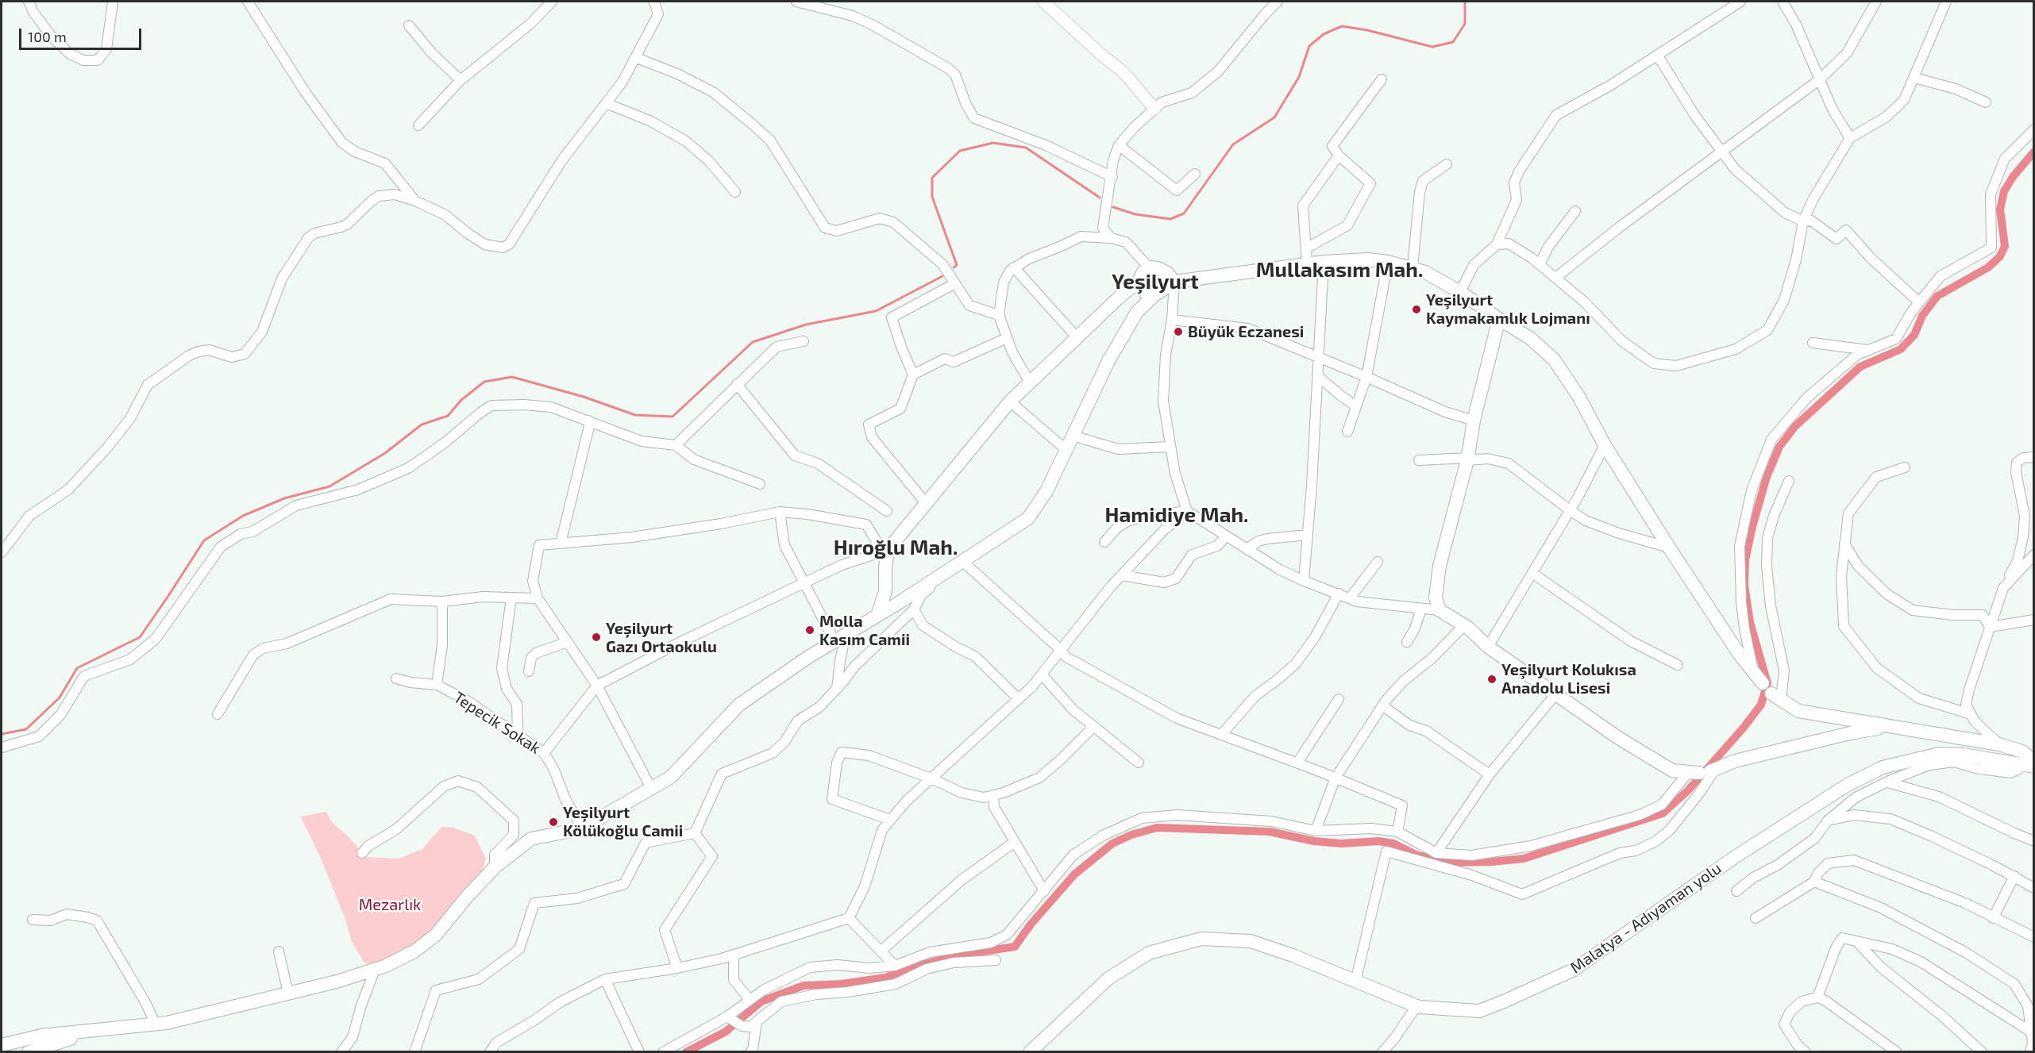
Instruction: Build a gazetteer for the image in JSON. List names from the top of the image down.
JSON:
{
  "streets": {
    "main road": ["Malatya - Adıyaman yolu"],
    "street": ["Tepecik Sokak"]
  },
  "districts": [
    "Mullakasım Mah.",
    "Yeşilyurt",
    "Hamidiye Mah.",
    "Hıroğlu Mah."
  ],
  "parks": ["Mezarlık"],
  "places": [
    "Yeşilyurt Kaymakamlık Lojmanı",
    "Büyük Eczanesi",
    "Molla Kasım Camii",
    "Yeşilyurt Gazı Ortaokulu",
    "Yeşilyurt Kolukısa Anadolu Lisesi",
    "Yeşilyurt Kölükoğlu Camii"
  ],
  "scale_bar": "100 m"
}
